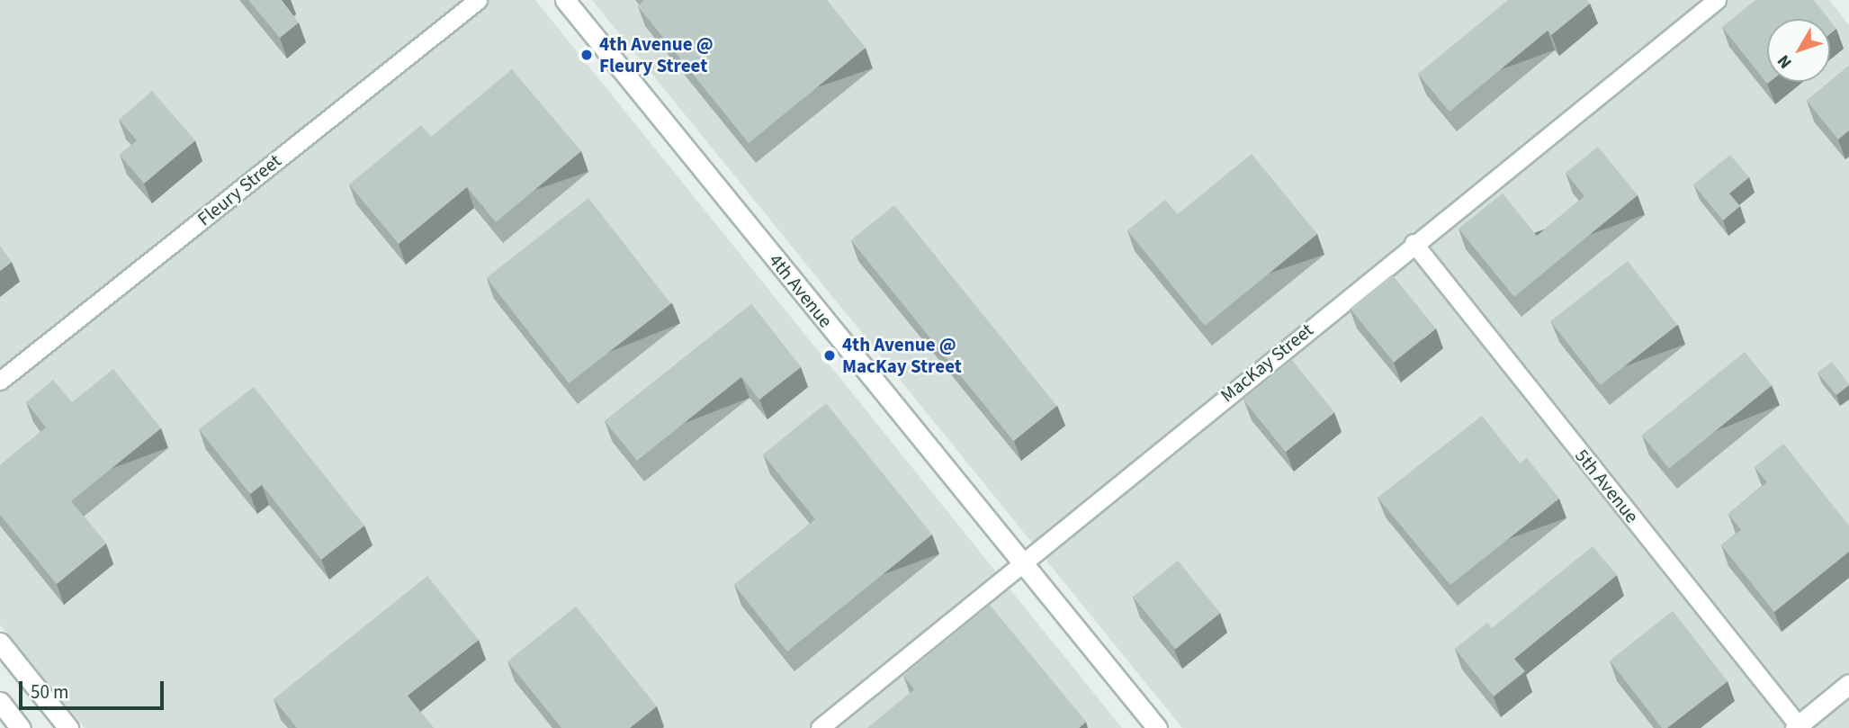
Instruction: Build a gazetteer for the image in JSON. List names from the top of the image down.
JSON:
{
  "streets": {
    "street": [
      "Fleury Street",
      "4th Avenue",
      "MacKay Street",
      "5th Avenue"
    ]
  },
  "crossings": [
    ["4th Avenue", "MacKay Street"],
    ["MacKay Street", "5th Avenue"]
  ],
  "places": ["4th Avenue @ Fleury Street", "4th Avenue @ MacKay Street"],
  "scale_bar": "50 m",
  "north": "bottom left"
}
